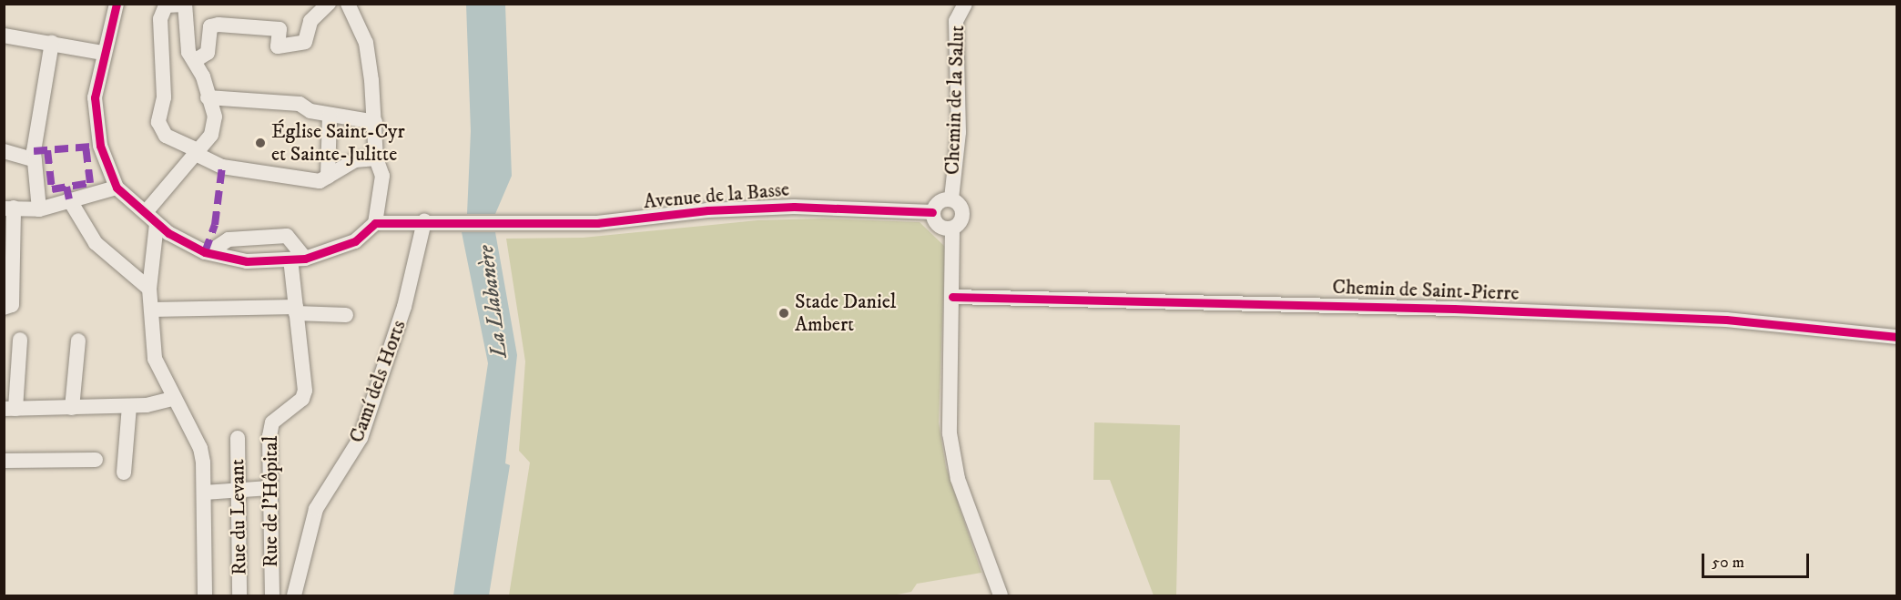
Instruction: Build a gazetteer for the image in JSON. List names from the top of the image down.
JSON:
{
  "streets": {
    "street": [
      "Chemin de la Salut",
      "Avenue de la Basse",
      "Chemin de Saint-Pierre",
      "Camí dels Horts",
      "Rue de l'Hôpital",
      "Rue du Levant"
    ]
  },
  "crossings": [
    ["Chemin de la Salut", "Avenue de la Basse"],
    ["Avenue de la Basse", "Camí dels Horts"]
  ],
  "water": ["La Llabanère"],
  "places": ["Église Saint-Cyr et Sainte-Julitte", "Stade Daniel Ambert"],
  "scale_bar": "50 m"
}
